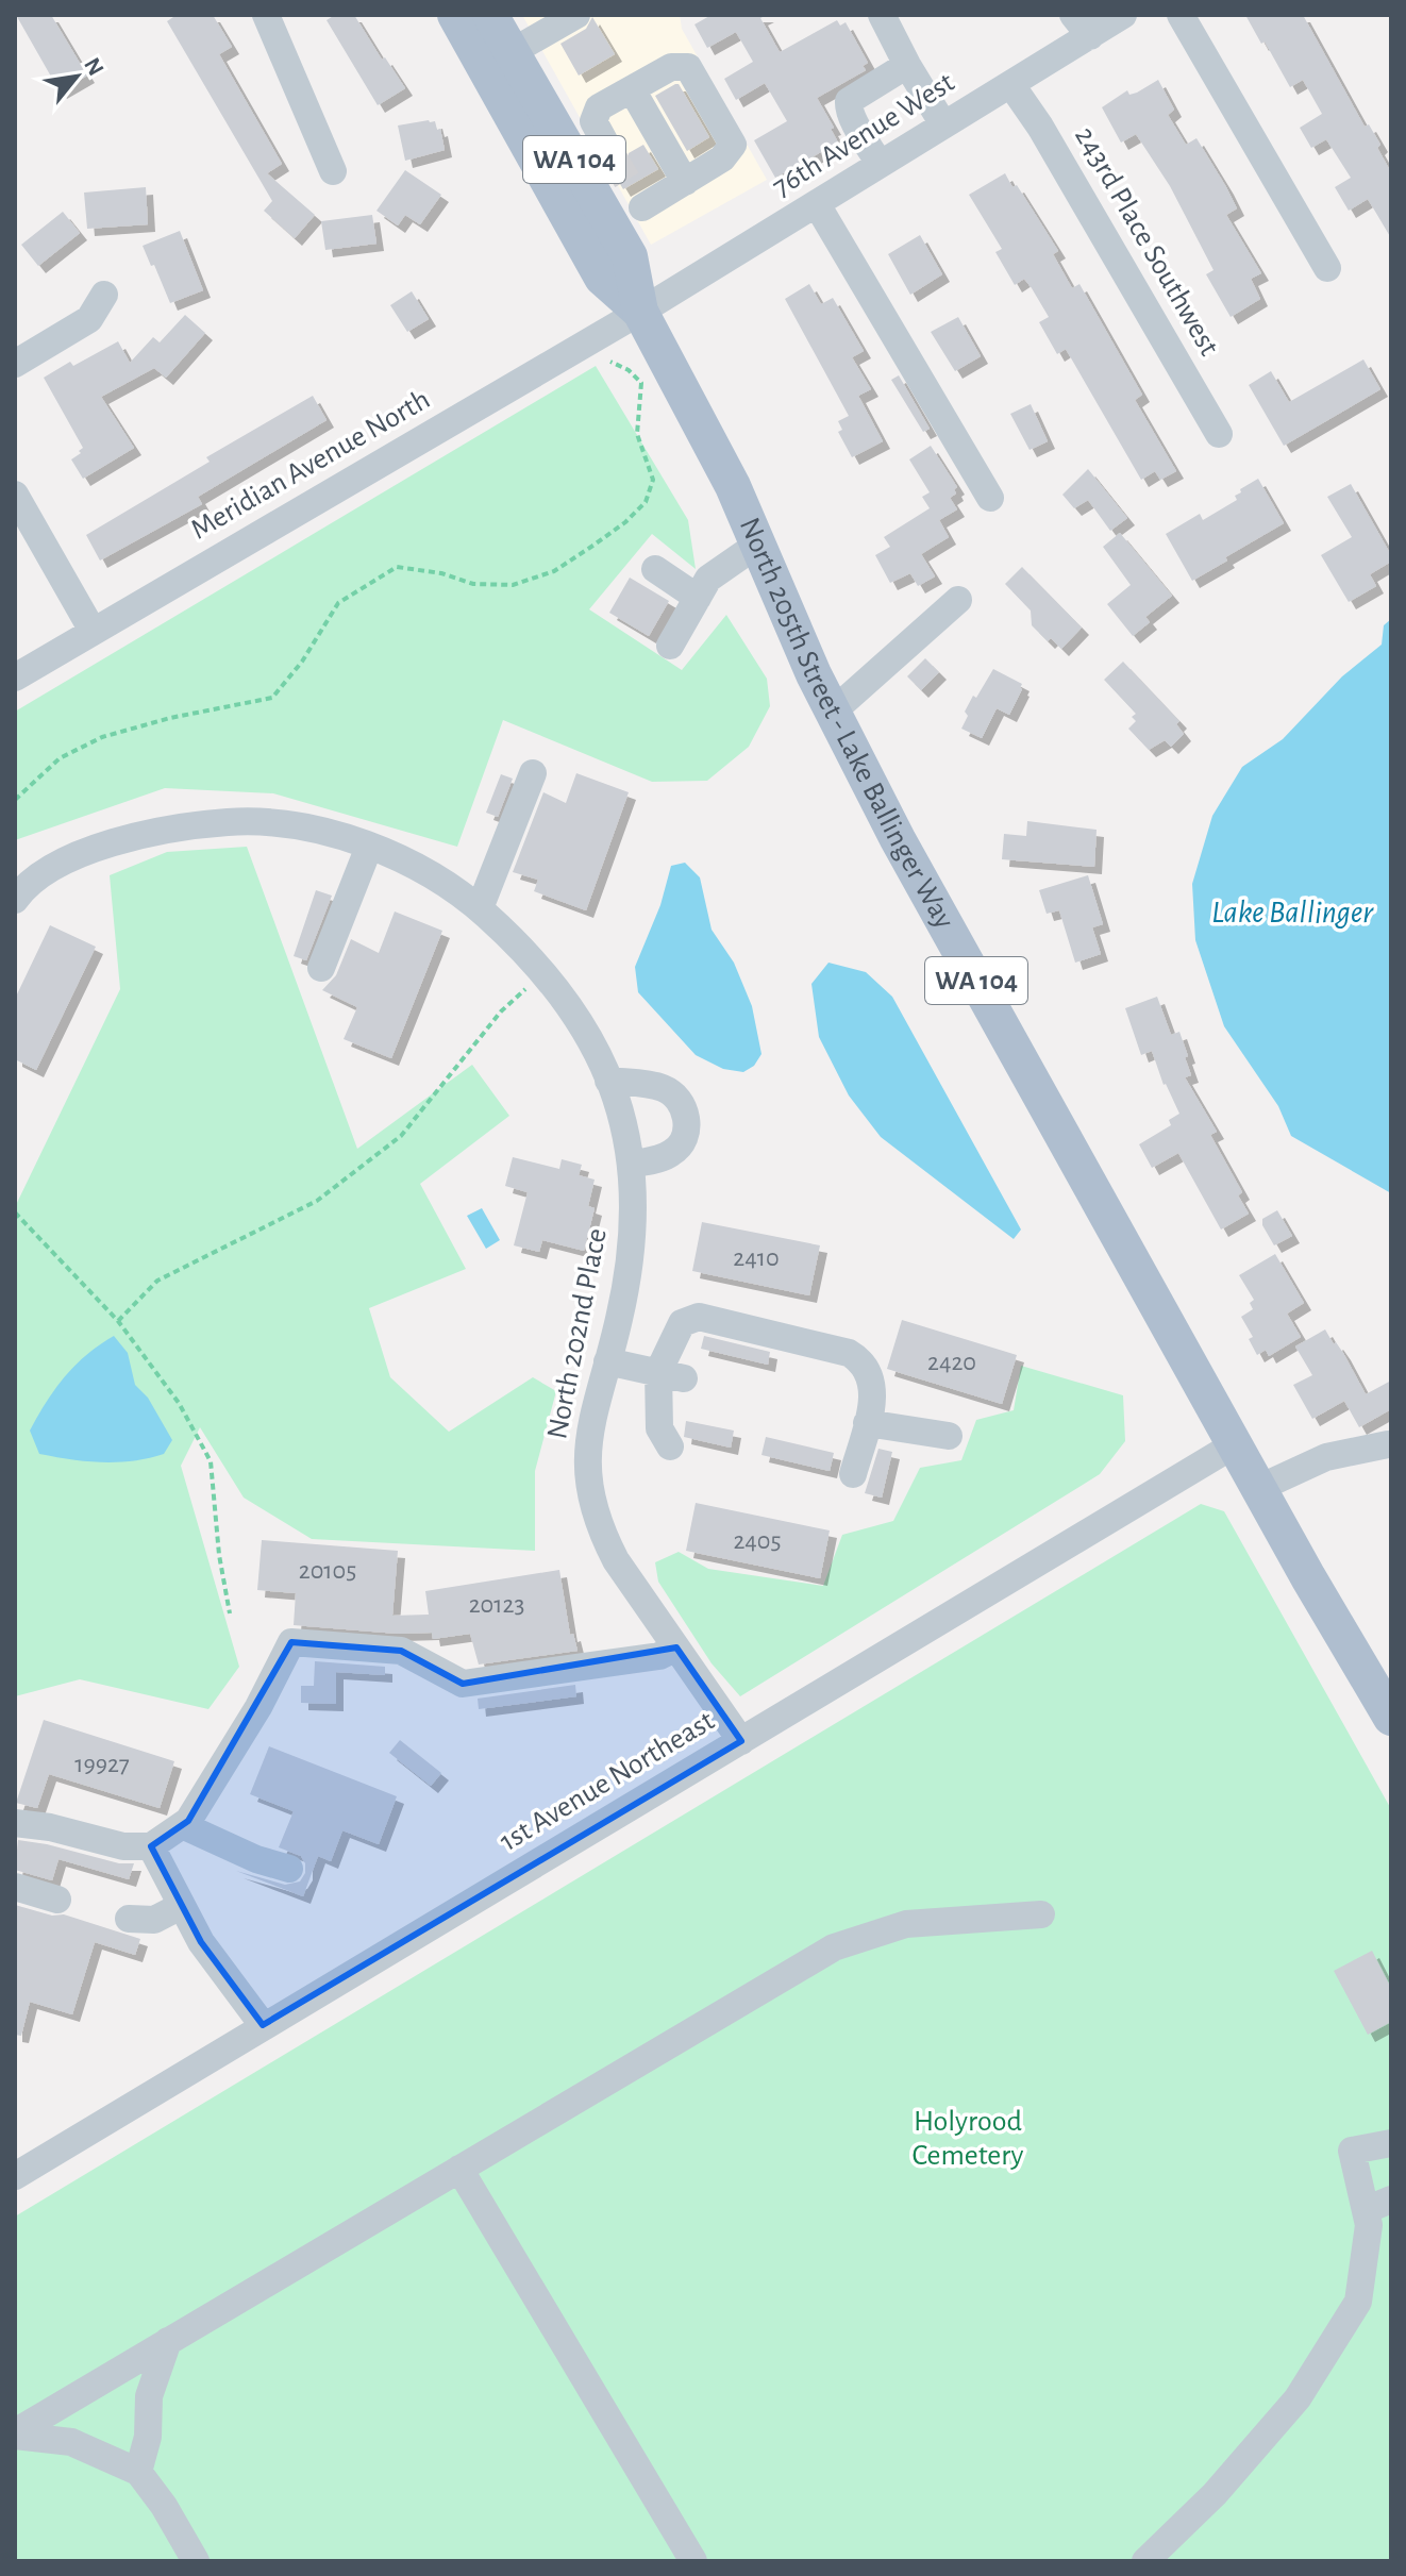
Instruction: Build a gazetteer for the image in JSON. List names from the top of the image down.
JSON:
{
  "streets": {
    "main road": ["WA 104", "North 205th Street - Lake Ballinger Way"],
    "street": [
      "76th Avenue West",
      "243rd Place Southwest",
      "Meridian Avenue North",
      "North 202nd Place",
      "1st Avenue Northeast"
    ]
  },
  "crossings": [
    ["76th Avenue West", "243rd Place Southwest"],
    ["76th Avenue West", "Meridian Avenue North"],
    ["76th Avenue West", "North 205th Street - Lake Ballinger Way"],
    ["WA 104", "North 205th Street - Lake Ballinger Way"],
    ["WA 104", "1st Avenue Northeast"],
    ["Meridian Avenue North", "North 205th Street - Lake Ballinger Way"],
    ["North 205th Street - Lake Ballinger Way", "1st Avenue Northeast"],
    ["North 202nd Place", "1st Avenue Northeast"]
  ],
  "water": ["Lake Ballinger"],
  "parks": ["Holyrood Cemetery"],
  "house_numbers": [
    "2410",
    "2420",
    "2405",
    "20105",
    "20123",
    "19927"
  ],
  "north": "top right"
}
